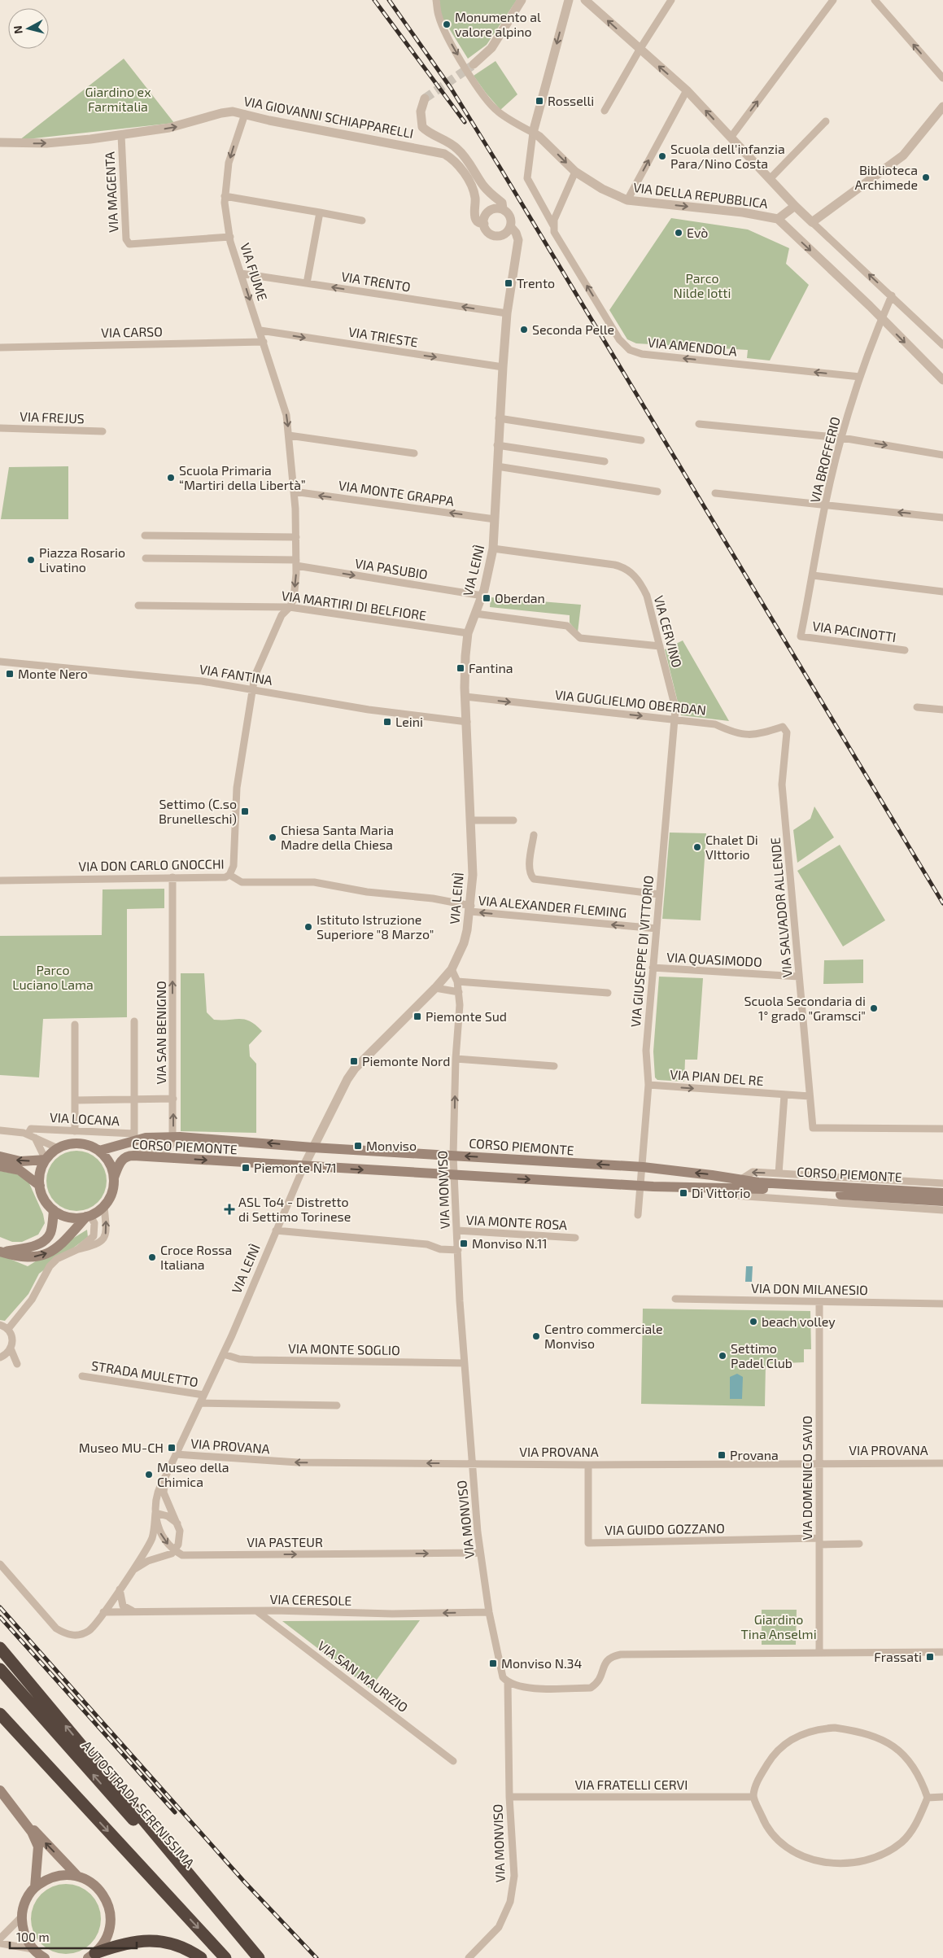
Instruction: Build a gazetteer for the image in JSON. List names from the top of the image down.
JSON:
{
  "streets": {
    "highway": ["AUTOSTRADA SERENISSIMA"],
    "main road": ["CORSO PIEMONTE"],
    "street": [
      "VIA GIOVANNI SCHIAPPARELLI",
      "VIA MAGENTA",
      "VIA DELLA REPUBBLICA",
      "VIA FIUME",
      "VIA TRENTO",
      "VIA CARSO",
      "VIA TRIESTE",
      "VIA AMENDOLA",
      "VIA FREJUS",
      "VIA BROFFERIO",
      "VIA MONTE GRAPPA",
      "VIA PASUBIO",
      "VIA LEINÌ",
      "VIA MARTIRI DI BELFIORE",
      "VIA CERVINO",
      "VIA PACINOTTI",
      "VIA FANTINA",
      "VIA GUGLIELMO OBERDAN",
      "VIA DON CARLO GNOCCHI",
      "VIA ALEXANDER FLEMING",
      "VIA SALVADOR ALLENDE",
      "VIA GIUSEPPE DI VITTORIO",
      "VIA QUASIMODO",
      "VIA SAN BENIGNO",
      "VIA PIAN DEL RE",
      "VIA LOCANA",
      "VIA MONVISO",
      "VIA MONTE ROSA",
      "VIA DON MILANESIO",
      "VIA MONTE SOGLIO",
      "STRADA MULETTO",
      "VIA PROVANA",
      "VIA DOMENICO SAVIO",
      "VIA GUIDO GOZZANO",
      "VIA PASTEUR",
      "VIA CERESOLE",
      "VIA SAN MAURIZIO",
      "VIA FRATELLI CERVI"
    ]
  },
  "crossings": [
    ["VIA GIOVANNI SCHIAPPARELLI", "VIA MAGENTA"],
    ["VIA GIOVANNI SCHIAPPARELLI", "VIA FIUME"],
    ["VIA GIOVANNI SCHIAPPARELLI", "VIA LEINÌ"],
    ["VIA MAGENTA", "VIA FIUME"],
    ["VIA DELLA REPUBBLICA", "VIA AMENDOLA"],
    ["VIA DELLA REPUBBLICA", "VIA BROFFERIO"],
    ["VIA FIUME", "VIA TRENTO"],
    ["VIA FIUME", "VIA CARSO"],
    ["VIA FIUME", "VIA TRIESTE"],
    ["VIA FIUME", "VIA MONTE GRAPPA"],
    ["VIA FIUME", "VIA PASUBIO"],
    ["VIA FIUME", "VIA MARTIRI DI BELFIORE"],
    ["VIA FIUME", "VIA FANTINA"],
    ["VIA FIUME", "VIA DON CARLO GNOCCHI"],
    ["VIA TRENTO", "VIA LEINÌ"],
    ["VIA TRIESTE", "VIA LEINÌ"],
    ["VIA AMENDOLA", "VIA BROFFERIO"],
    ["VIA BROFFERIO", "VIA PACINOTTI"],
    ["VIA MONTE GRAPPA", "VIA LEINÌ"],
    ["VIA PASUBIO", "VIA LEINÌ"],
    ["VIA LEINÌ", "VIA MARTIRI DI BELFIORE"],
    ["VIA LEINÌ", "VIA CERVINO"],
    ["VIA LEINÌ", "VIA FANTINA"],
    ["VIA LEINÌ", "VIA GUGLIELMO OBERDAN"],
    ["VIA LEINÌ", "VIA DON CARLO GNOCCHI"],
    ["VIA LEINÌ", "VIA ALEXANDER FLEMING"],
    ["VIA LEINÌ", "CORSO PIEMONTE"],
    ["VIA LEINÌ", "VIA MONVISO"],
    ["VIA LEINÌ", "VIA MONTE SOGLIO"],
    ["VIA LEINÌ", "STRADA MULETTO"],
    ["VIA LEINÌ", "VIA PROVANA"],
    ["VIA CERVINO", "VIA GUGLIELMO OBERDAN"],
    ["VIA CERVINO", "VIA GIUSEPPE DI VITTORIO"],
    ["VIA GUGLIELMO OBERDAN", "VIA SALVADOR ALLENDE"],
    ["VIA GUGLIELMO OBERDAN", "VIA GIUSEPPE DI VITTORIO"],
    ["VIA DON CARLO GNOCCHI", "VIA ALEXANDER FLEMING"],
    ["VIA DON CARLO GNOCCHI", "VIA SAN BENIGNO"],
    ["VIA ALEXANDER FLEMING", "VIA GIUSEPPE DI VITTORIO"],
    ["VIA SALVADOR ALLENDE", "VIA QUASIMODO"],
    ["VIA SALVADOR ALLENDE", "VIA PIAN DEL RE"],
    ["VIA GIUSEPPE DI VITTORIO", "VIA QUASIMODO"],
    ["VIA GIUSEPPE DI VITTORIO", "VIA PIAN DEL RE"],
    ["VIA GIUSEPPE DI VITTORIO", "CORSO PIEMONTE"],
    ["VIA SAN BENIGNO", "VIA LOCANA"],
    ["VIA SAN BENIGNO", "CORSO PIEMONTE"],
    ["CORSO PIEMONTE", "VIA MONVISO"],
    ["VIA MONVISO", "VIA MONTE ROSA"],
    ["VIA MONVISO", "VIA MONTE SOGLIO"],
    ["VIA MONVISO", "VIA PROVANA"],
    ["VIA MONVISO", "VIA PASTEUR"],
    ["VIA MONVISO", "VIA CERESOLE"],
    ["VIA MONVISO", "VIA FRATELLI CERVI"],
    ["VIA DON MILANESIO", "VIA DOMENICO SAVIO"],
    ["VIA PROVANA", "VIA DOMENICO SAVIO"],
    ["VIA PROVANA", "VIA GUIDO GOZZANO"],
    ["VIA DOMENICO SAVIO", "VIA GUIDO GOZZANO"],
    ["VIA CERESOLE", "VIA SAN MAURIZIO"]
  ],
  "one_way": [
    "VIA GIOVANNI SCHIAPPARELLI",
    "VIA FIUME",
    "VIA TRENTO",
    "VIA TRIESTE",
    "VIA PASUBIO",
    "VIA GUGLIELMO OBERDAN",
    "VIA ALEXANDER FLEMING",
    "VIA SAN BENIGNO",
    "VIA PIAN DEL RE",
    "VIA PASTEUR",
    "VIA CERESOLE"
  ],
  "parks": [
    "Giardino ex Farmitalia",
    "Parco Nilde Iotti",
    "Parco Luciano Lama",
    "Giardino Tina Anselmi"
  ],
  "places": {
    "other": [
      "Monumento al valore alpino",
      "Scuola dell'infanzia Para/Nino Costa",
      "Biblioteca Archimede",
      "Evò",
      "Seconda Pelle",
      "Scuola Primaria “Martiri della Libertà”",
      "Piazza Rosario Livatino",
      "Chiesa Santa Maria Madre della Chiesa",
      "Chalet Di VIttorio",
      "Istituto Istruzione Superiore \"8 Marzo\"",
      "Scuola Secondaria di 1° grado \"Gramsci\"",
      "Croce Rossa Italiana",
      "beach volley",
      "Centro commerciale Monviso",
      "Settimo Padel Club",
      "Museo della Chimica"
    ],
    "transit": [
      "Rosselli",
      "Trento",
      "Oberdan",
      "Fantina",
      "Monte Nero",
      "Leini",
      "Settimo (C.so Brunelleschi)",
      "Piemonte Sud",
      "Piemonte Nord",
      "Monviso",
      "Piemonte N.71",
      "Di Vittorio",
      "Monviso N.11",
      "Museo MU-CH",
      "Provana",
      "Frassati",
      "Monviso N.34"
    ],
    "health": ["ASL To4 - Distretto di Settimo Torinese"]
  },
  "scale_bar": "100 m",
  "north": "left"
}
